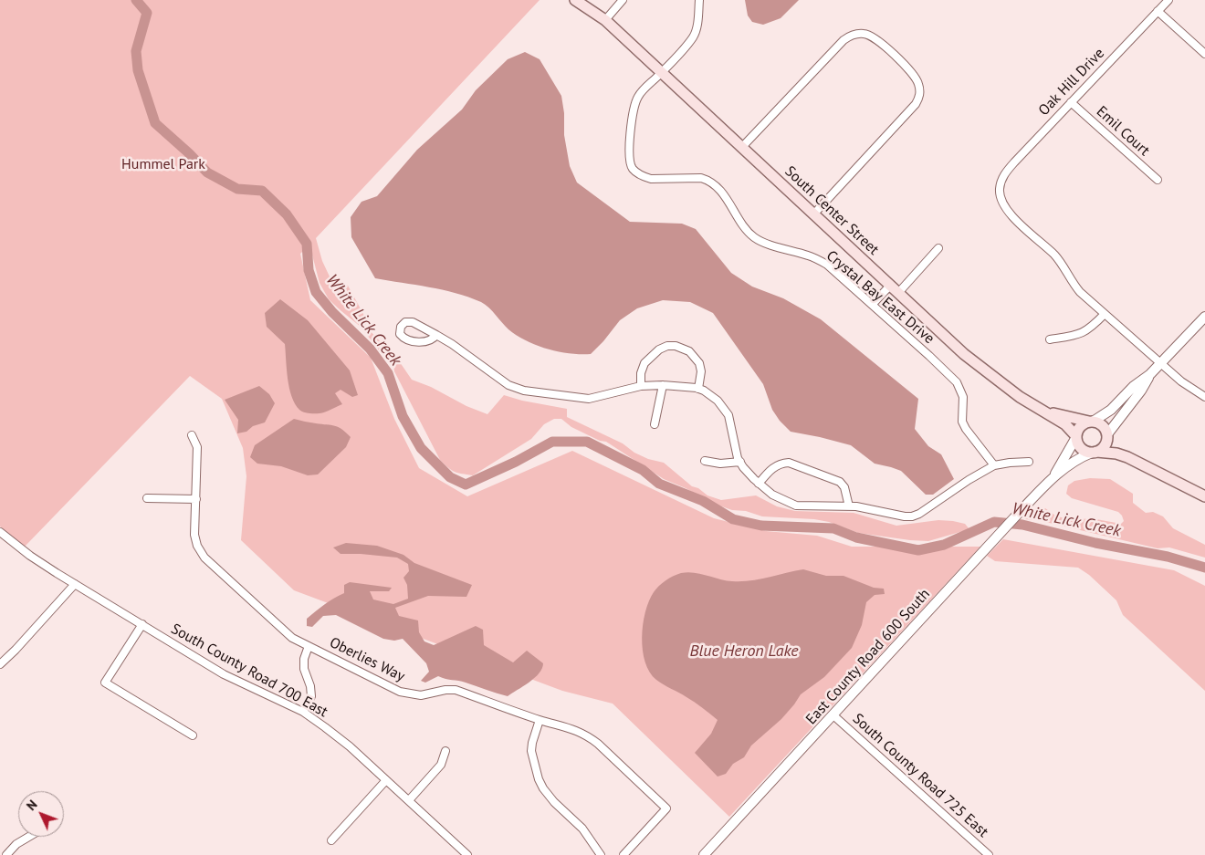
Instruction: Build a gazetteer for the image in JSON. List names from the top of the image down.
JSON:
{
  "streets": {
    "main road": ["South Center Street"],
    "street": [
      "Oak Hill Drive",
      "Emil Court",
      "Crystal Bay East Drive",
      "East County Road 600 South",
      "Oberlies Way",
      "South County Road 700 East",
      "South County Road 725 East"
    ]
  },
  "crossings": [
    ["Oak Hill Drive", "Emil Court"],
    ["South Center Street", "Crystal Bay East Drive"],
    ["South Center Street", "East County Road 600 South"],
    ["East County Road 600 South", "South County Road 725 East"]
  ],
  "water": ["White Lick Creek", "Blue Heron Lake"],
  "parks": ["Hummel Park"],
  "north": "top left"
}
